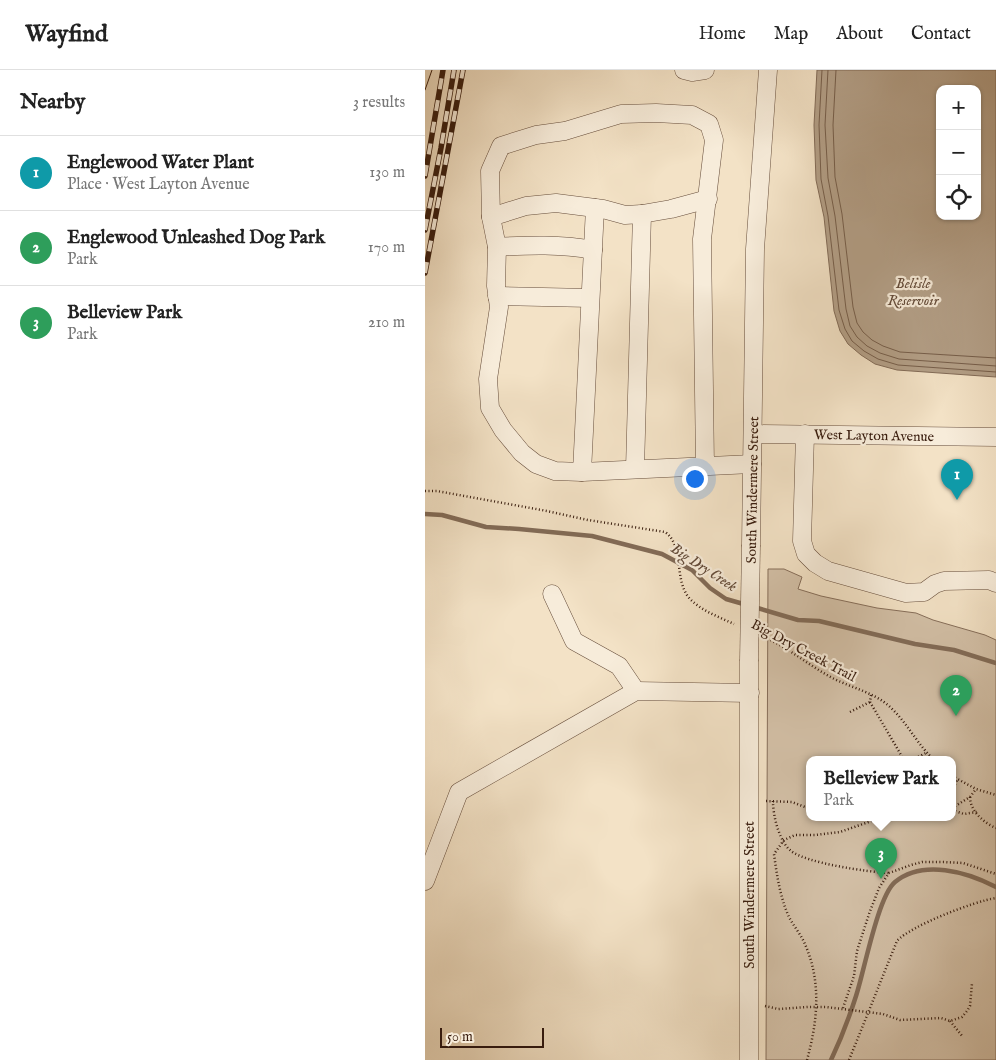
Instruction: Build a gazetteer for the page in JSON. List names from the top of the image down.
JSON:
{
  "streets": {
    "street": ["West Layton Avenue", "South Windermere Street"],
    "path": ["Big Dry Creek Trail"]
  },
  "crossings": [
    ["West Layton Avenue", "South Windermere Street"]
  ],
  "water": ["Belisle Reservoir", "Big Dry Creek"],
  "scale_bar": "50 m",
  "page": {
    "header": "Wayfind",
    "nav": [
      "Home",
      "Map",
      "About",
      "Contact"
    ],
    "heading": ["Nearby", "3 results"],
    "map_buttons": ["+", "−"],
    "list": [
      {
        "mark": "1",
        "name": "Englewood Water Plant",
        "note": "Place · West Layton Avenue",
        "value": "130 m"
      },
      {
        "mark": "2",
        "name": "Englewood Unleashed Dog Park",
        "note": "Park",
        "value": "170 m"
      },
      {
        "mark": "3",
        "name": "Belleview Park",
        "note": "Park",
        "value": "210 m"
      }
    ],
    "pins": ["1", "2", "3"],
    "popup": ["Belleview Park", "Park"],
    "scale": "50 m"
  }
}
